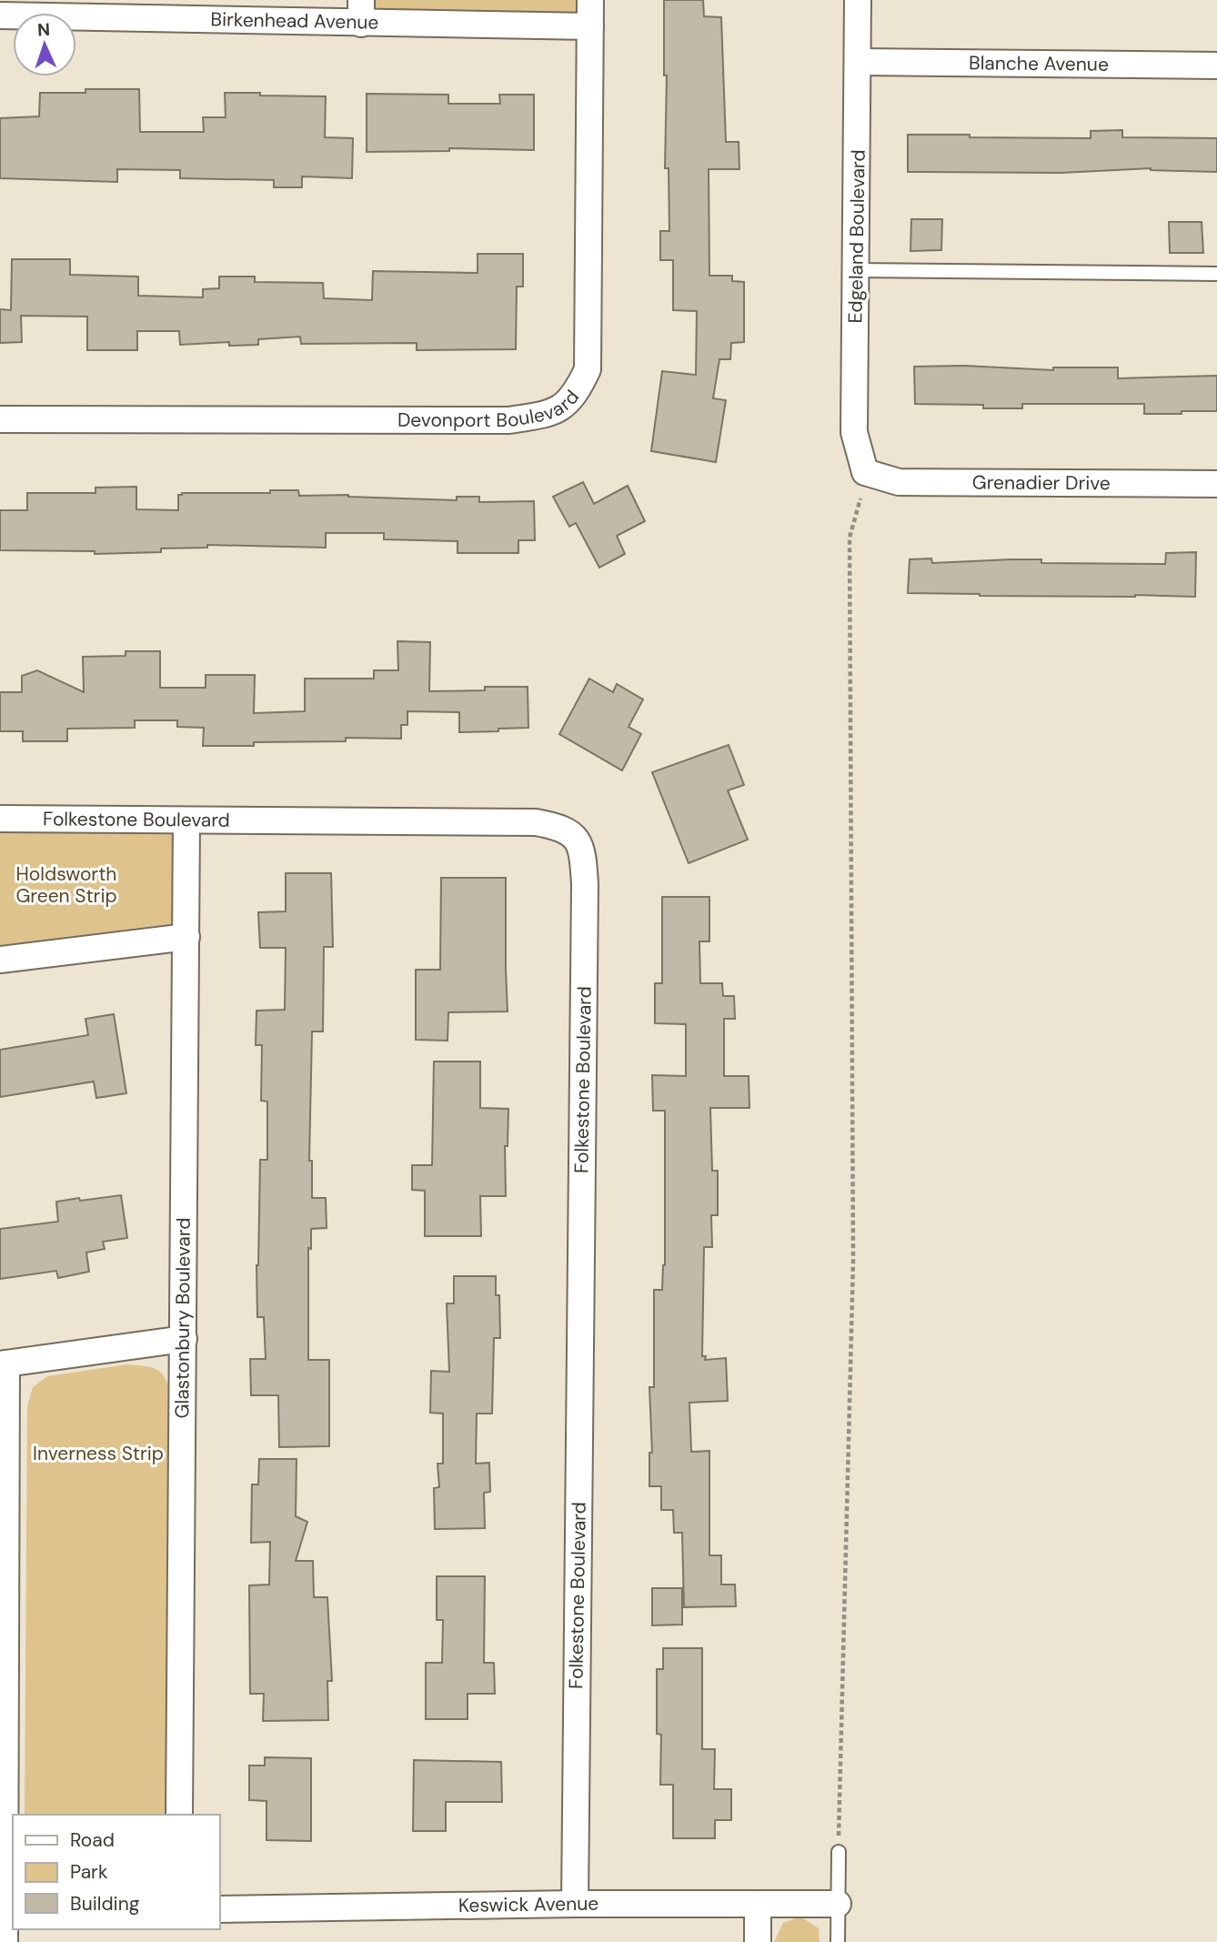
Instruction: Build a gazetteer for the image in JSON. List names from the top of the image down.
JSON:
{
  "streets": {
    "street": [
      "Birkenhead Avenue",
      "Blanche Avenue",
      "Edgeland Boulevard",
      "Devonport Boulevard",
      "Grenadier Drive",
      "Folkestone Boulevard",
      "Glastonbury Boulevard",
      "Keswick Avenue"
    ]
  },
  "crossings": [
    ["Birkenhead Avenue", "Devonport Boulevard"],
    ["Blanche Avenue", "Edgeland Boulevard"],
    ["Edgeland Boulevard", "Grenadier Drive"],
    ["Folkestone Boulevard", "Glastonbury Boulevard"],
    ["Folkestone Boulevard", "Keswick Avenue"]
  ],
  "parks": ["Holdsworth Green Strip", "Inverness Strip"],
  "legend": ["Road", "Park", "Building"],
  "north": "top"
}
